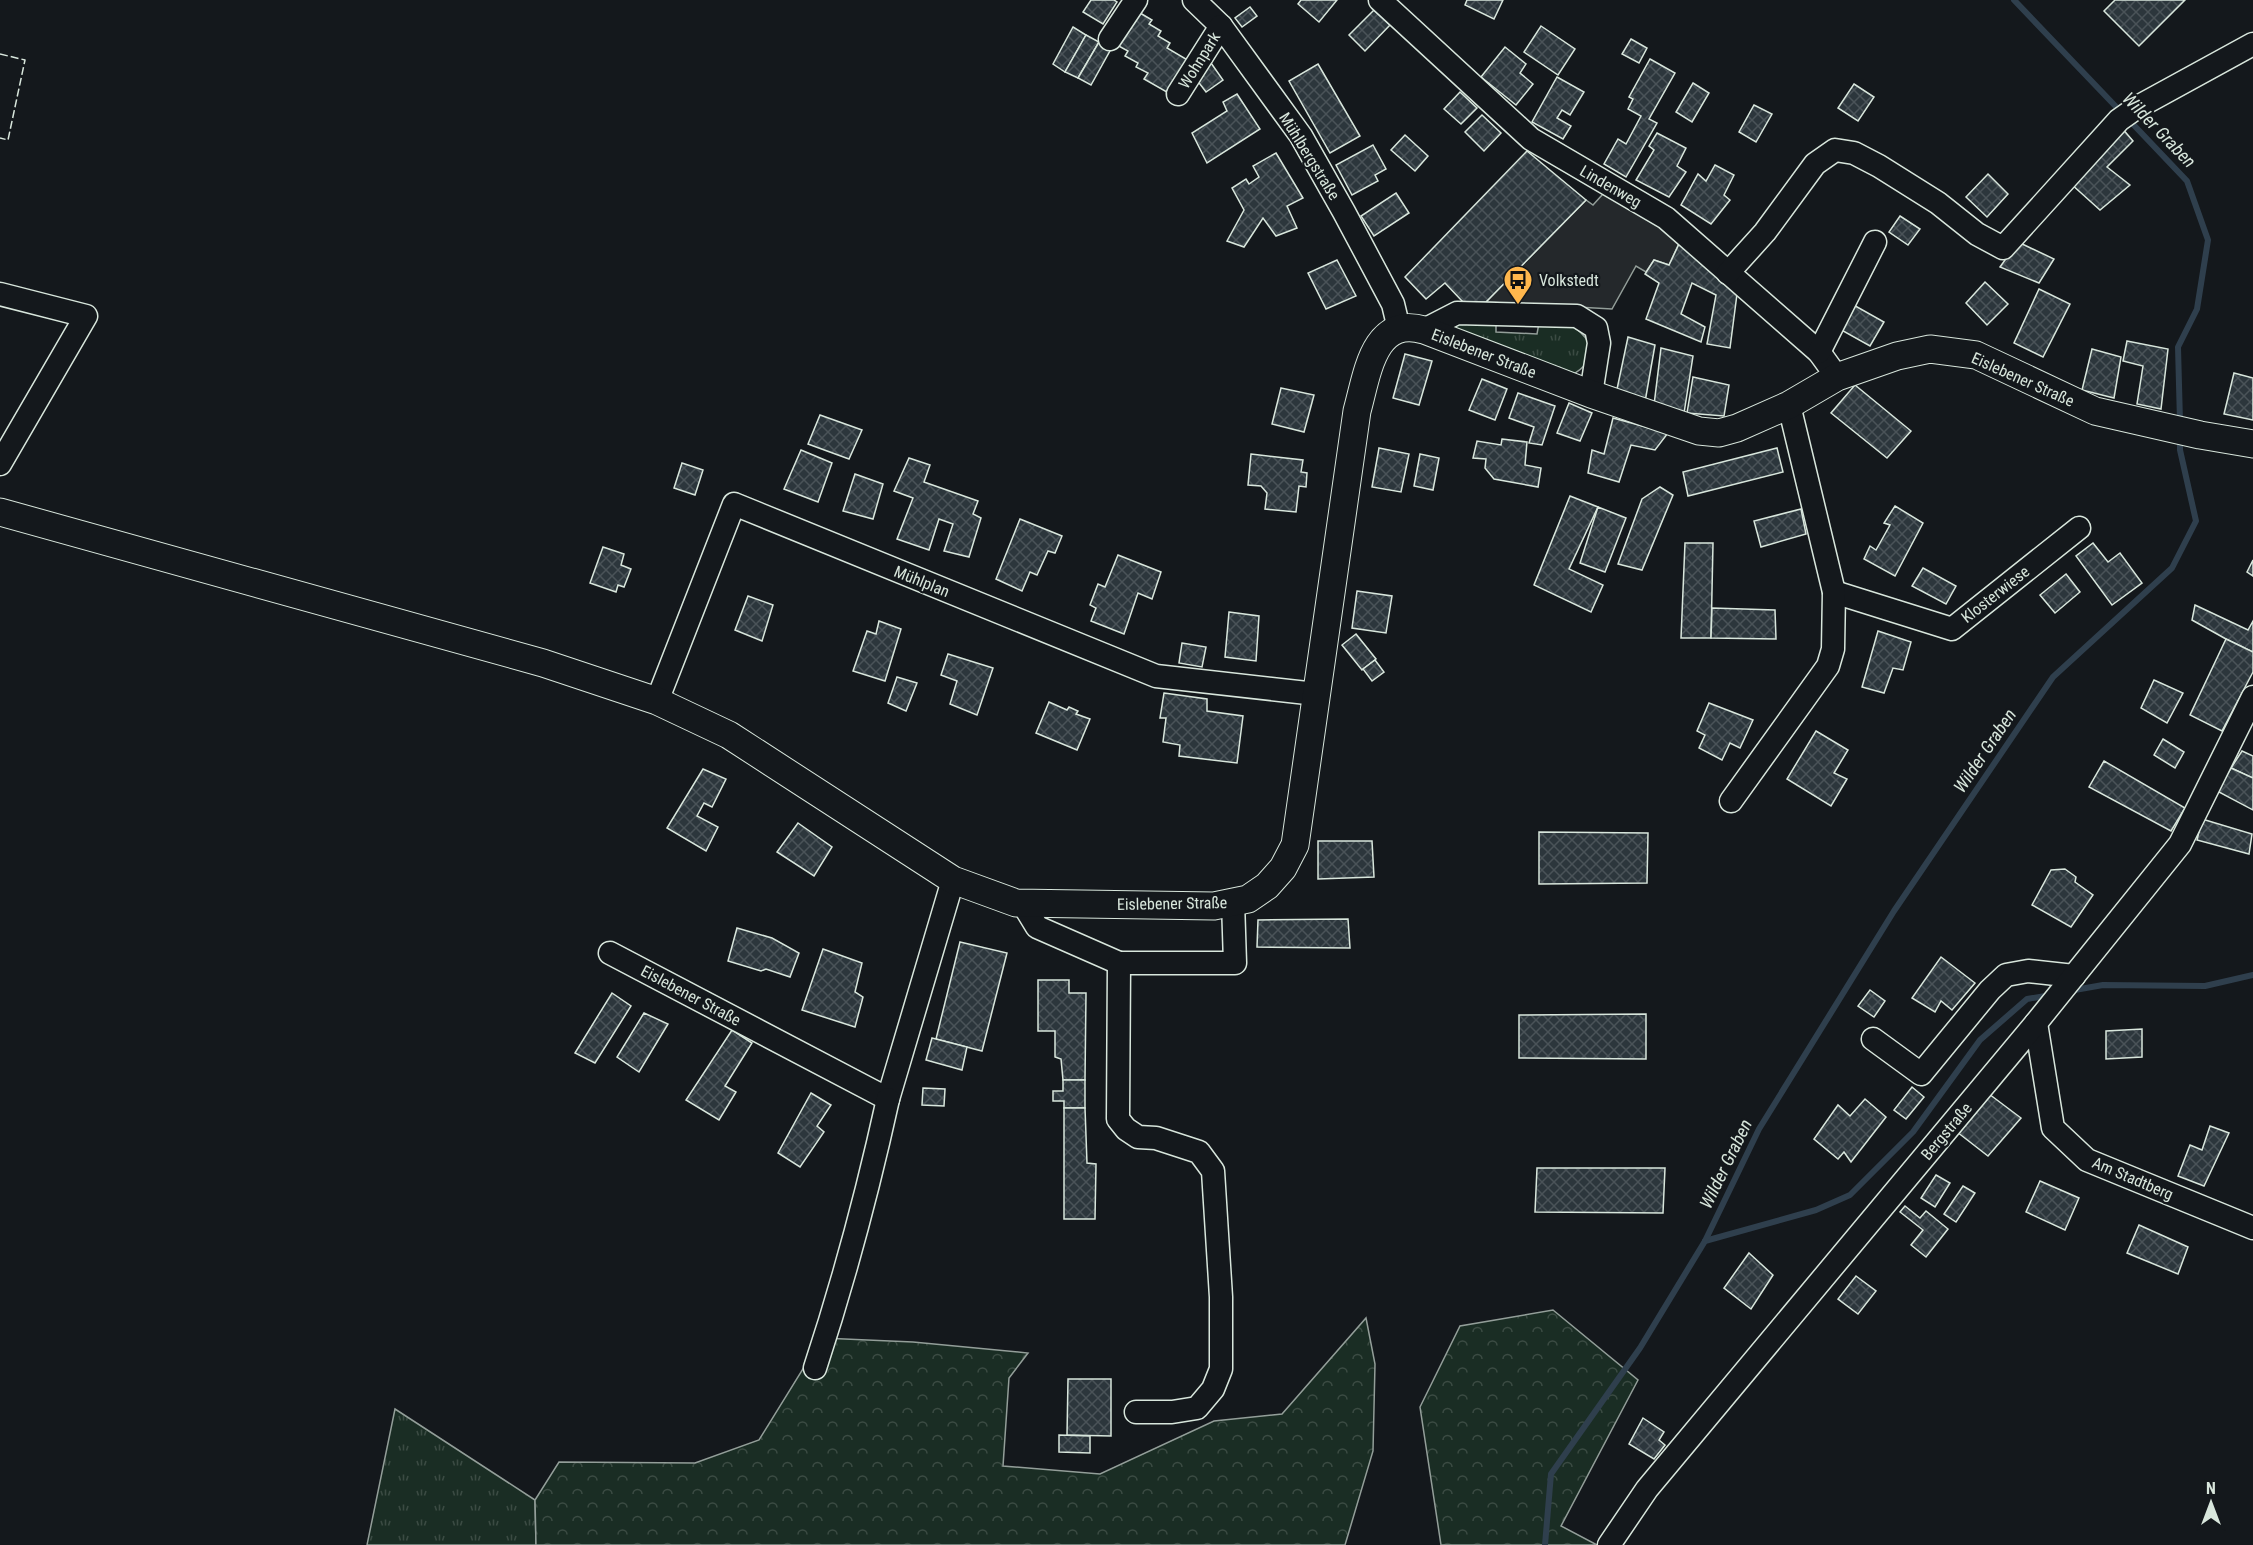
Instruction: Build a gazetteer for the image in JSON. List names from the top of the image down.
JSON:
{
  "streets": {
    "main road": ["Eislebener Straße"],
    "street": [
      "Wohnpark",
      "Mühlbergstraße",
      "Lindenweg",
      "Mühlplan",
      "Klosterwiese",
      "Bergstraße",
      "Am Stadtberg"
    ]
  },
  "crossings": [
    ["Wohnpark", "Mühlbergstraße"],
    ["Mühlbergstraße", "Eislebener Straße"],
    ["Lindenweg", "Eislebener Straße"],
    ["Eislebener Straße", "Mühlplan"],
    ["Bergstraße", "Am Stadtberg"]
  ],
  "water": ["Wilder Graben"],
  "places": {
    "bus stop": ["Volkstedt"]
  },
  "north": "top"
}
